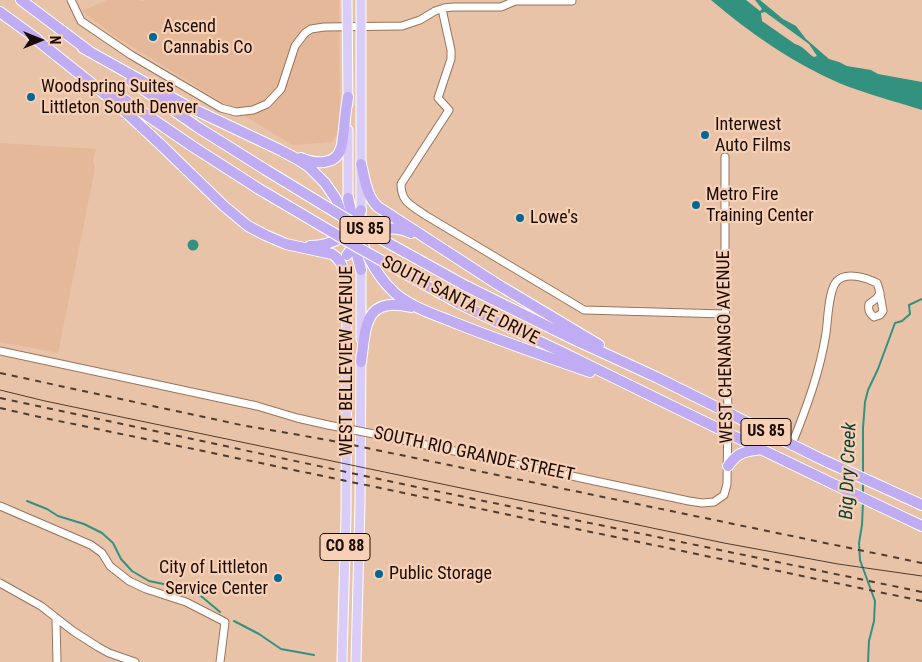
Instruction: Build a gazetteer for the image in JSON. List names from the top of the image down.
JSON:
{
  "streets": {
    "highway": ["US 85", "SOUTH SANTA FE DRIVE"],
    "main road": ["WEST BELLEVIEW AVENUE", "CO 88"],
    "street": ["WEST CHENANGO AVENUE", "SOUTH RIO GRANDE STREET"]
  },
  "crossings": [
    ["SOUTH SANTA FE DRIVE", "WEST CHENANGO AVENUE"],
    ["WEST CHENANGO AVENUE", "SOUTH RIO GRANDE STREET"]
  ],
  "water": ["Big Dry Creek"],
  "places": [
    "Ascend Cannabis Co",
    "Woodspring Suites Littleton South Denver",
    "Interwest Auto Films",
    "Metro Fire Training Center",
    "Lowe's",
    "Public Storage",
    "City of Littleton Service Center"
  ],
  "north": "right"
}
